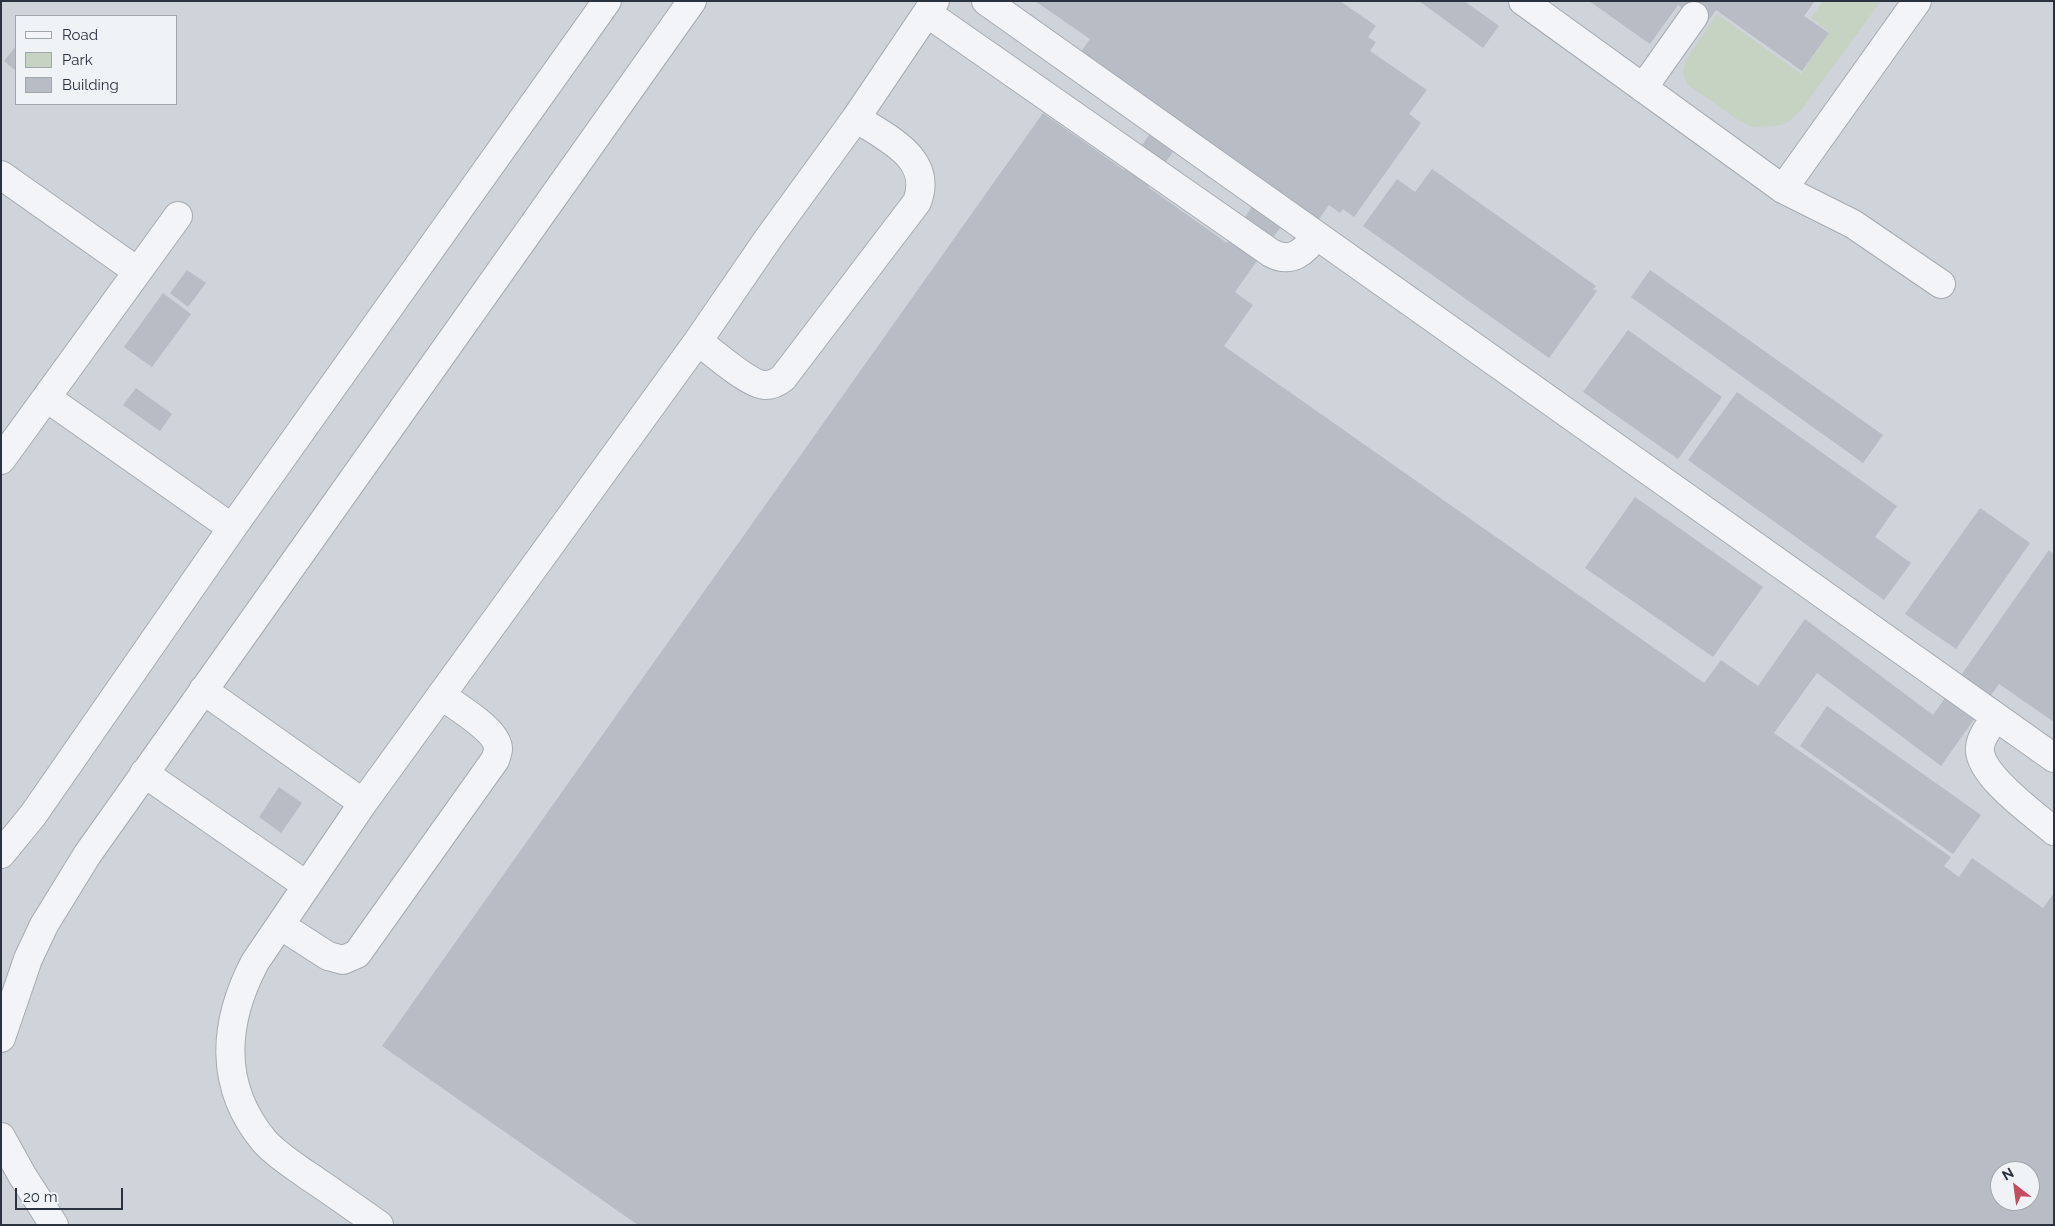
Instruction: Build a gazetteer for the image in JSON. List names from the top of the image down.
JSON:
{
  "legend": ["Road", "Park", "Building"],
  "scale_bar": "20 m",
  "north": "top left"
}
